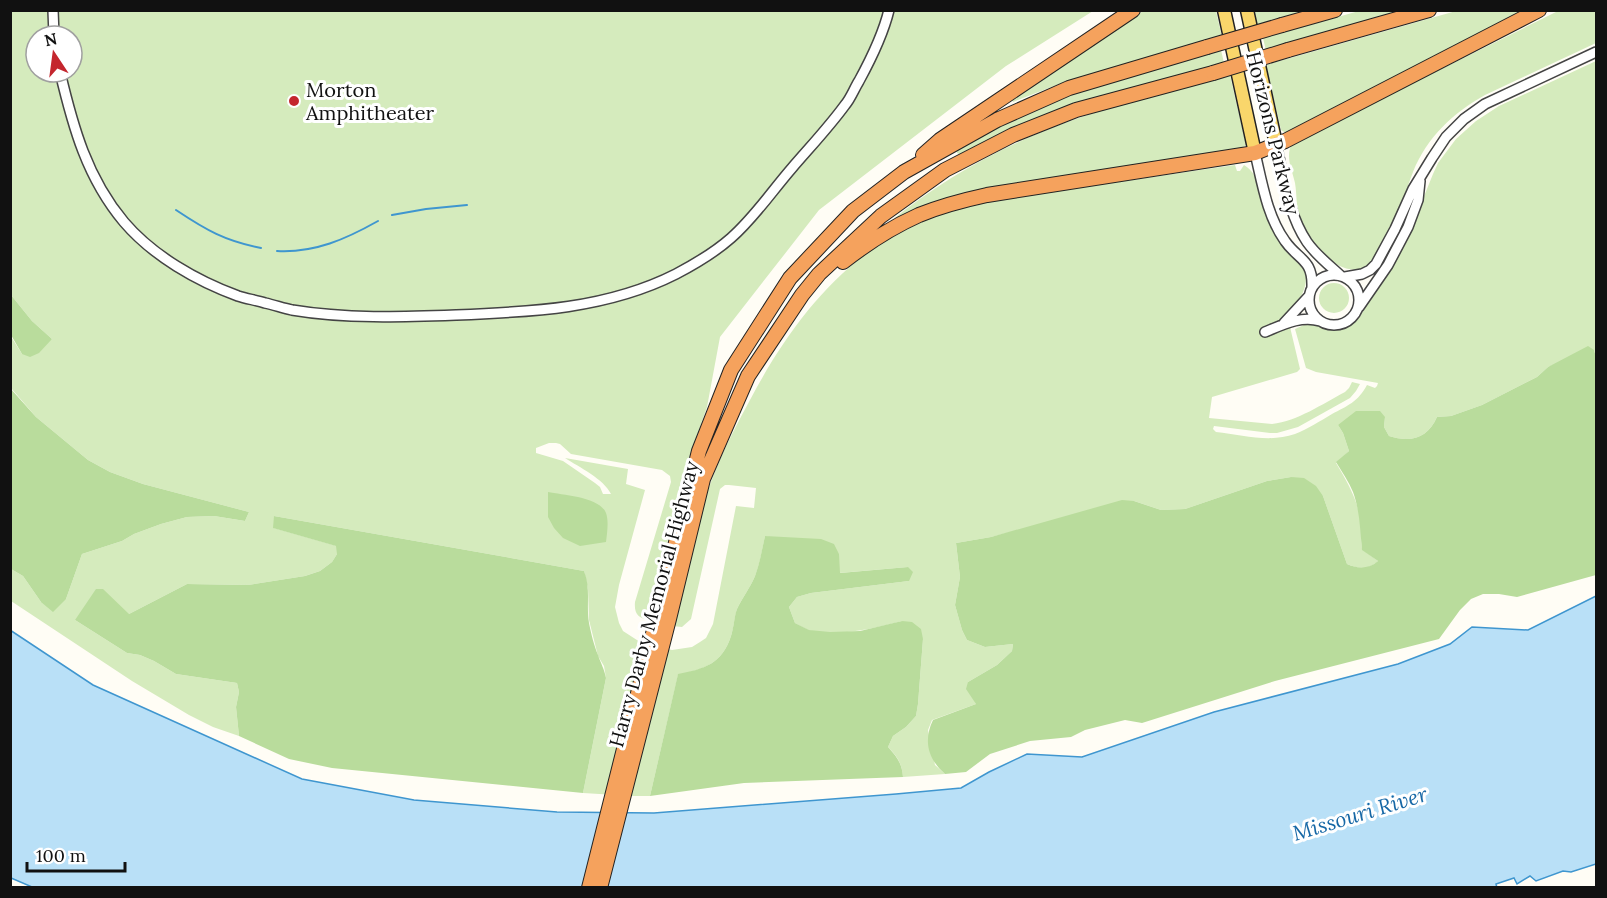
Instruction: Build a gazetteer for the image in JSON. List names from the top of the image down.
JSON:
{
  "streets": {
    "highway": ["Harry Darby Memorial Highway"],
    "main road": ["Horizons Parkway"]
  },
  "water": ["Missouri River"],
  "places": ["Morton Amphitheater"],
  "scale_bar": "100 m",
  "north": "top"
}
